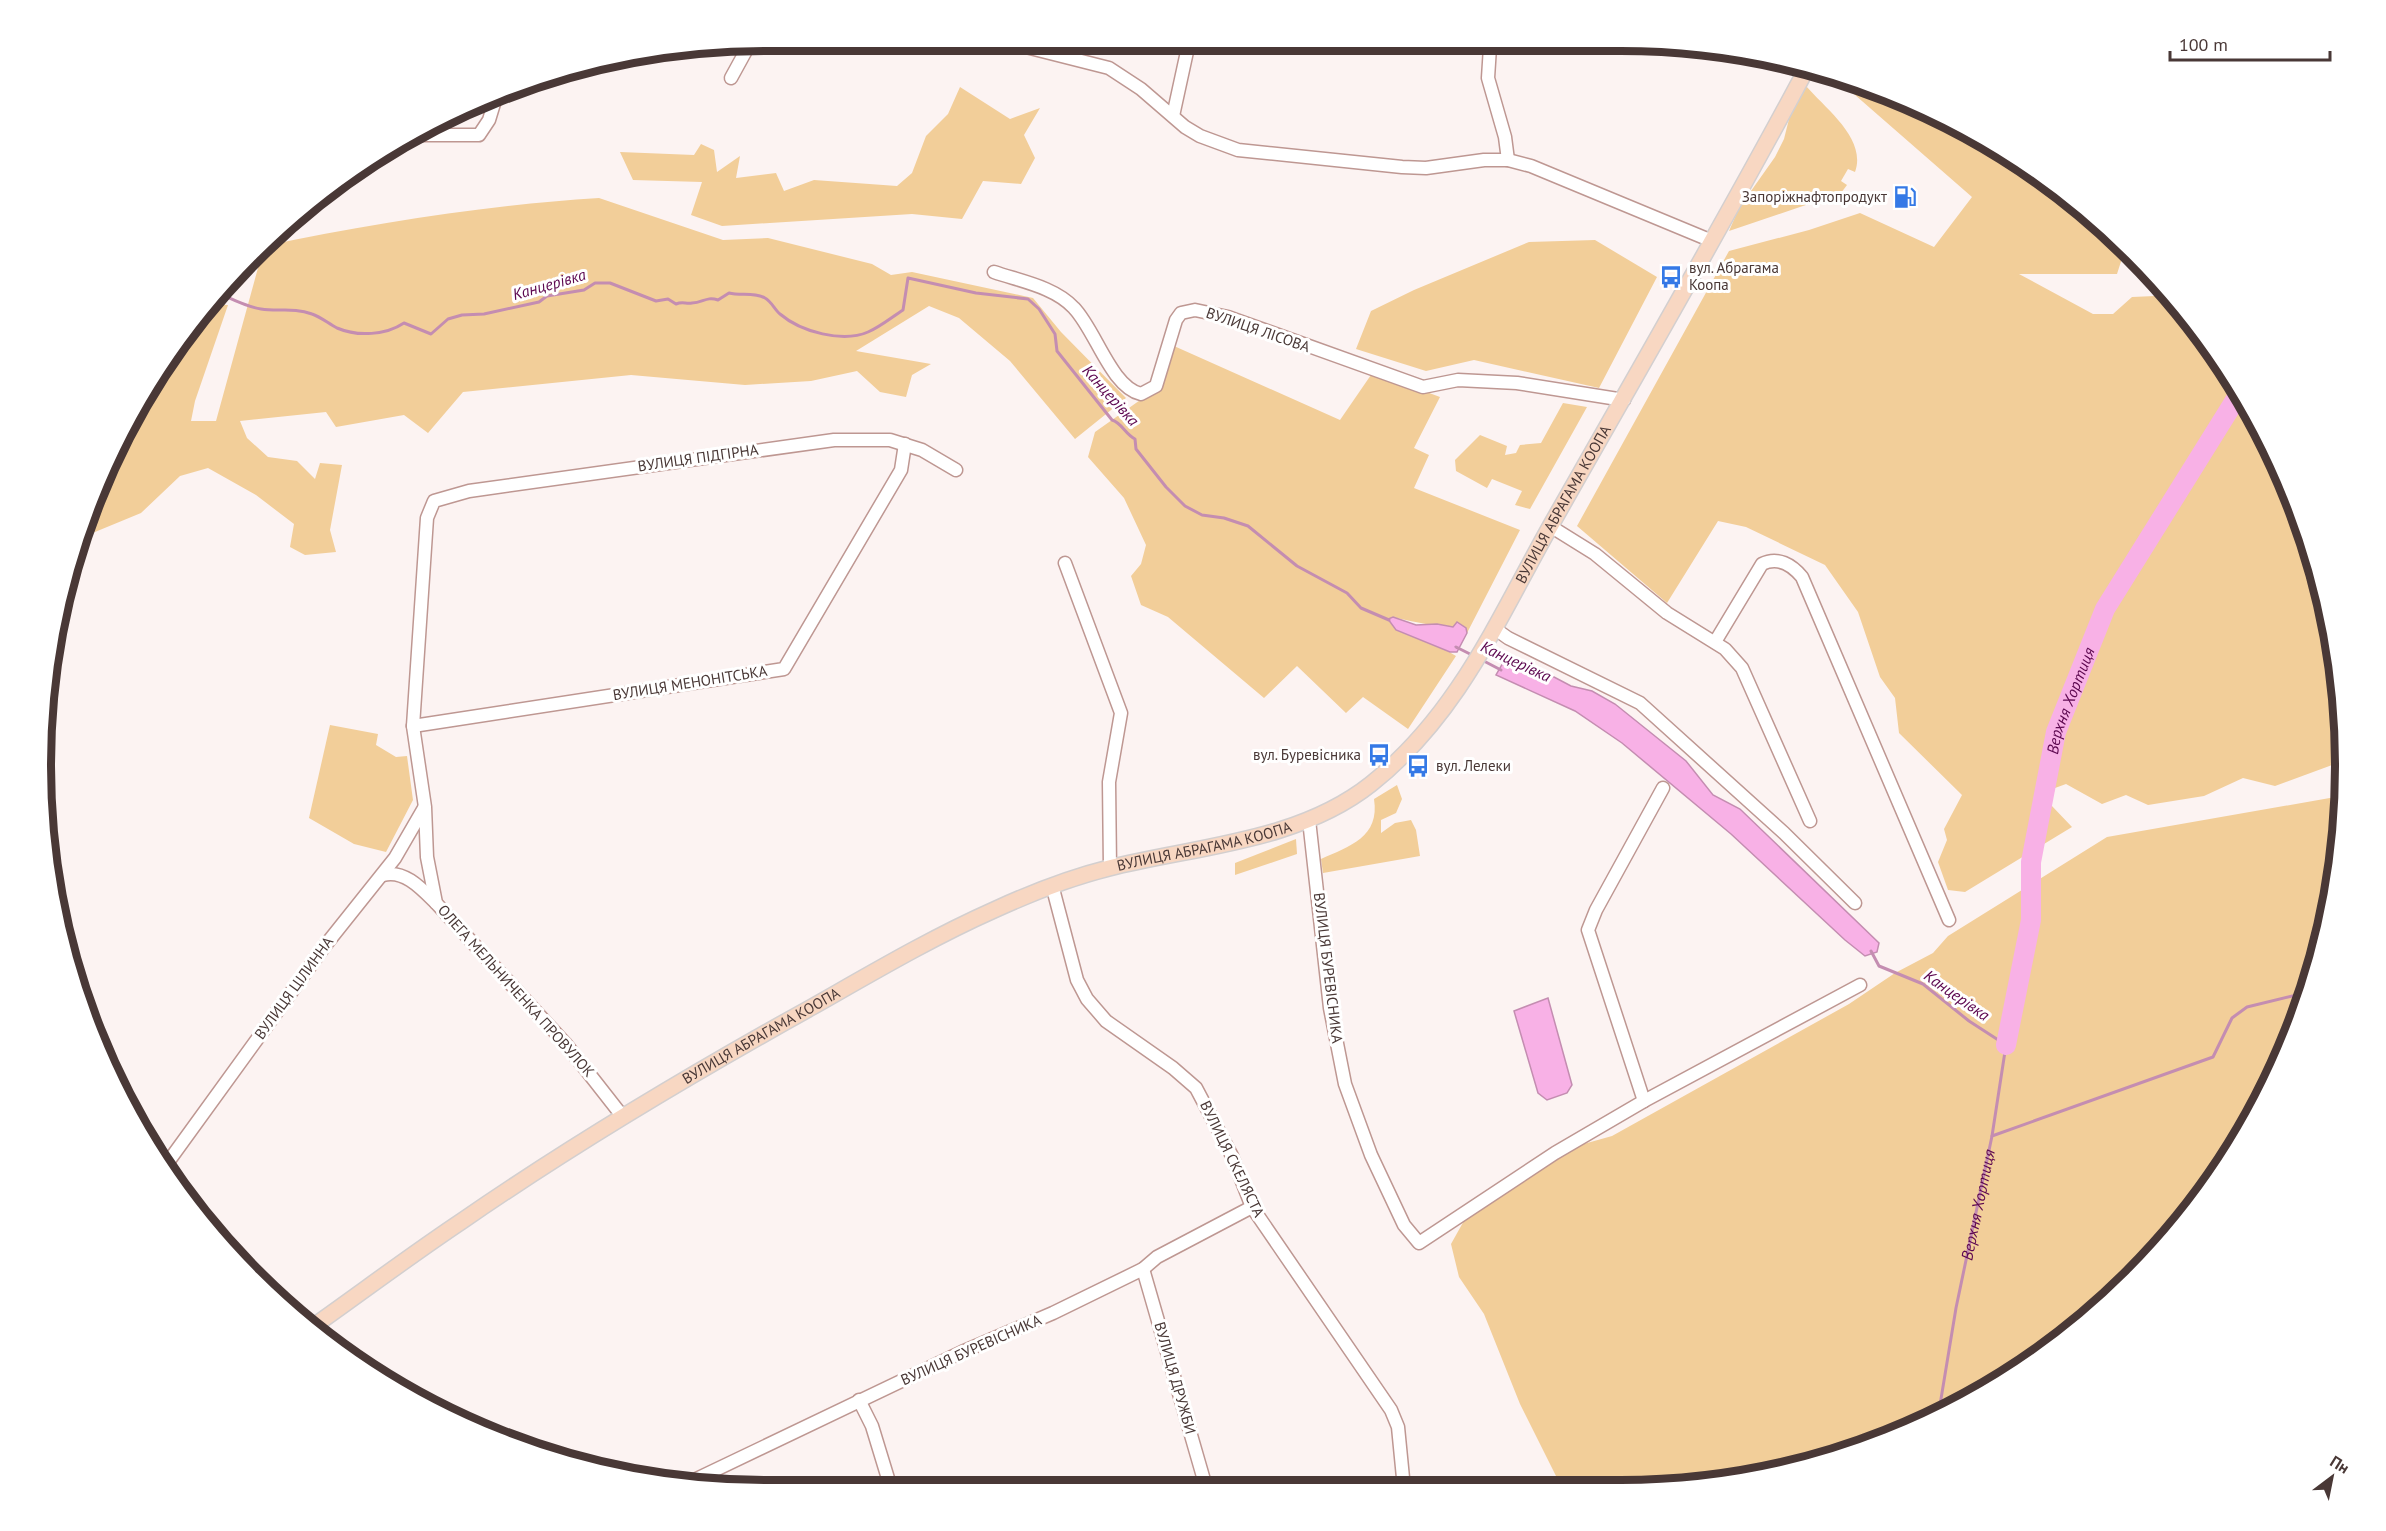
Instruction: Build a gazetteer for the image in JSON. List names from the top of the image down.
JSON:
{
  "streets": {
    "main road": ["ВУЛИЦЯ АБРАГАМА КООПА"],
    "street": [
      "ВУЛИЦЯ ЛІСОВА",
      "ВУЛИЦЯ ПІДГІРНА",
      "ВУЛИЦЯ МЕНОНІТСЬКА",
      "ВУЛИЦЯ БУРЕВІСНИКА",
      "ВУЛИЦЯ ЦІЛИННА",
      "ОЛЕГА МЕЛЬНИЧЕНКА ПРОВУЛОК",
      "ВУЛИЦЯ СКЕЛЯСТА",
      "ВУЛИЦЯ ДРУЖБИ"
    ]
  },
  "crossings": [
    ["ВУЛИЦЯ ЛІСОВА", "ВУЛИЦЯ АБРАГАМА КООПА"],
    ["ВУЛИЦЯ ПІДГІРНА", "ВУЛИЦЯ МЕНОНІТСЬКА"],
    ["ВУЛИЦЯ ПІДГІРНА", "ОЛЕГА МЕЛЬНИЧЕНКА ПРОВУЛОК"],
    ["ВУЛИЦЯ АБРАГАМА КООПА", "ВУЛИЦЯ БУРЕВІСНИКА"],
    ["ВУЛИЦЯ АБРАГАМА КООПА", "ОЛЕГА МЕЛЬНИЧЕНКА ПРОВУЛОК"],
    ["ВУЛИЦЯ АБРАГАМА КООПА", "ВУЛИЦЯ СКЕЛЯСТА"],
    ["ВУЛИЦЯ МЕНОНІТСЬКА", "ОЛЕГА МЕЛЬНИЧЕНКА ПРОВУЛОК"],
    ["ВУЛИЦЯ БУРЕВІСНИКА", "ВУЛИЦЯ СКЕЛЯСТА"],
    ["ВУЛИЦЯ БУРЕВІСНИКА", "ВУЛИЦЯ ДРУЖБИ"],
    ["ВУЛИЦЯ ЦІЛИННА", "ОЛЕГА МЕЛЬНИЧЕНКА ПРОВУЛОК"]
  ],
  "water": ["Канцерівка", "Верхня Хортиця"],
  "places": {
    "fuel station": ["Запоріжнафтопродукт"],
    "bus stop": ["вул. Абрагама Коопа", "вул. Буревісника", "вул. Лелеки"]
  },
  "scale_bar": "100 m",
  "north": "top right"
}
